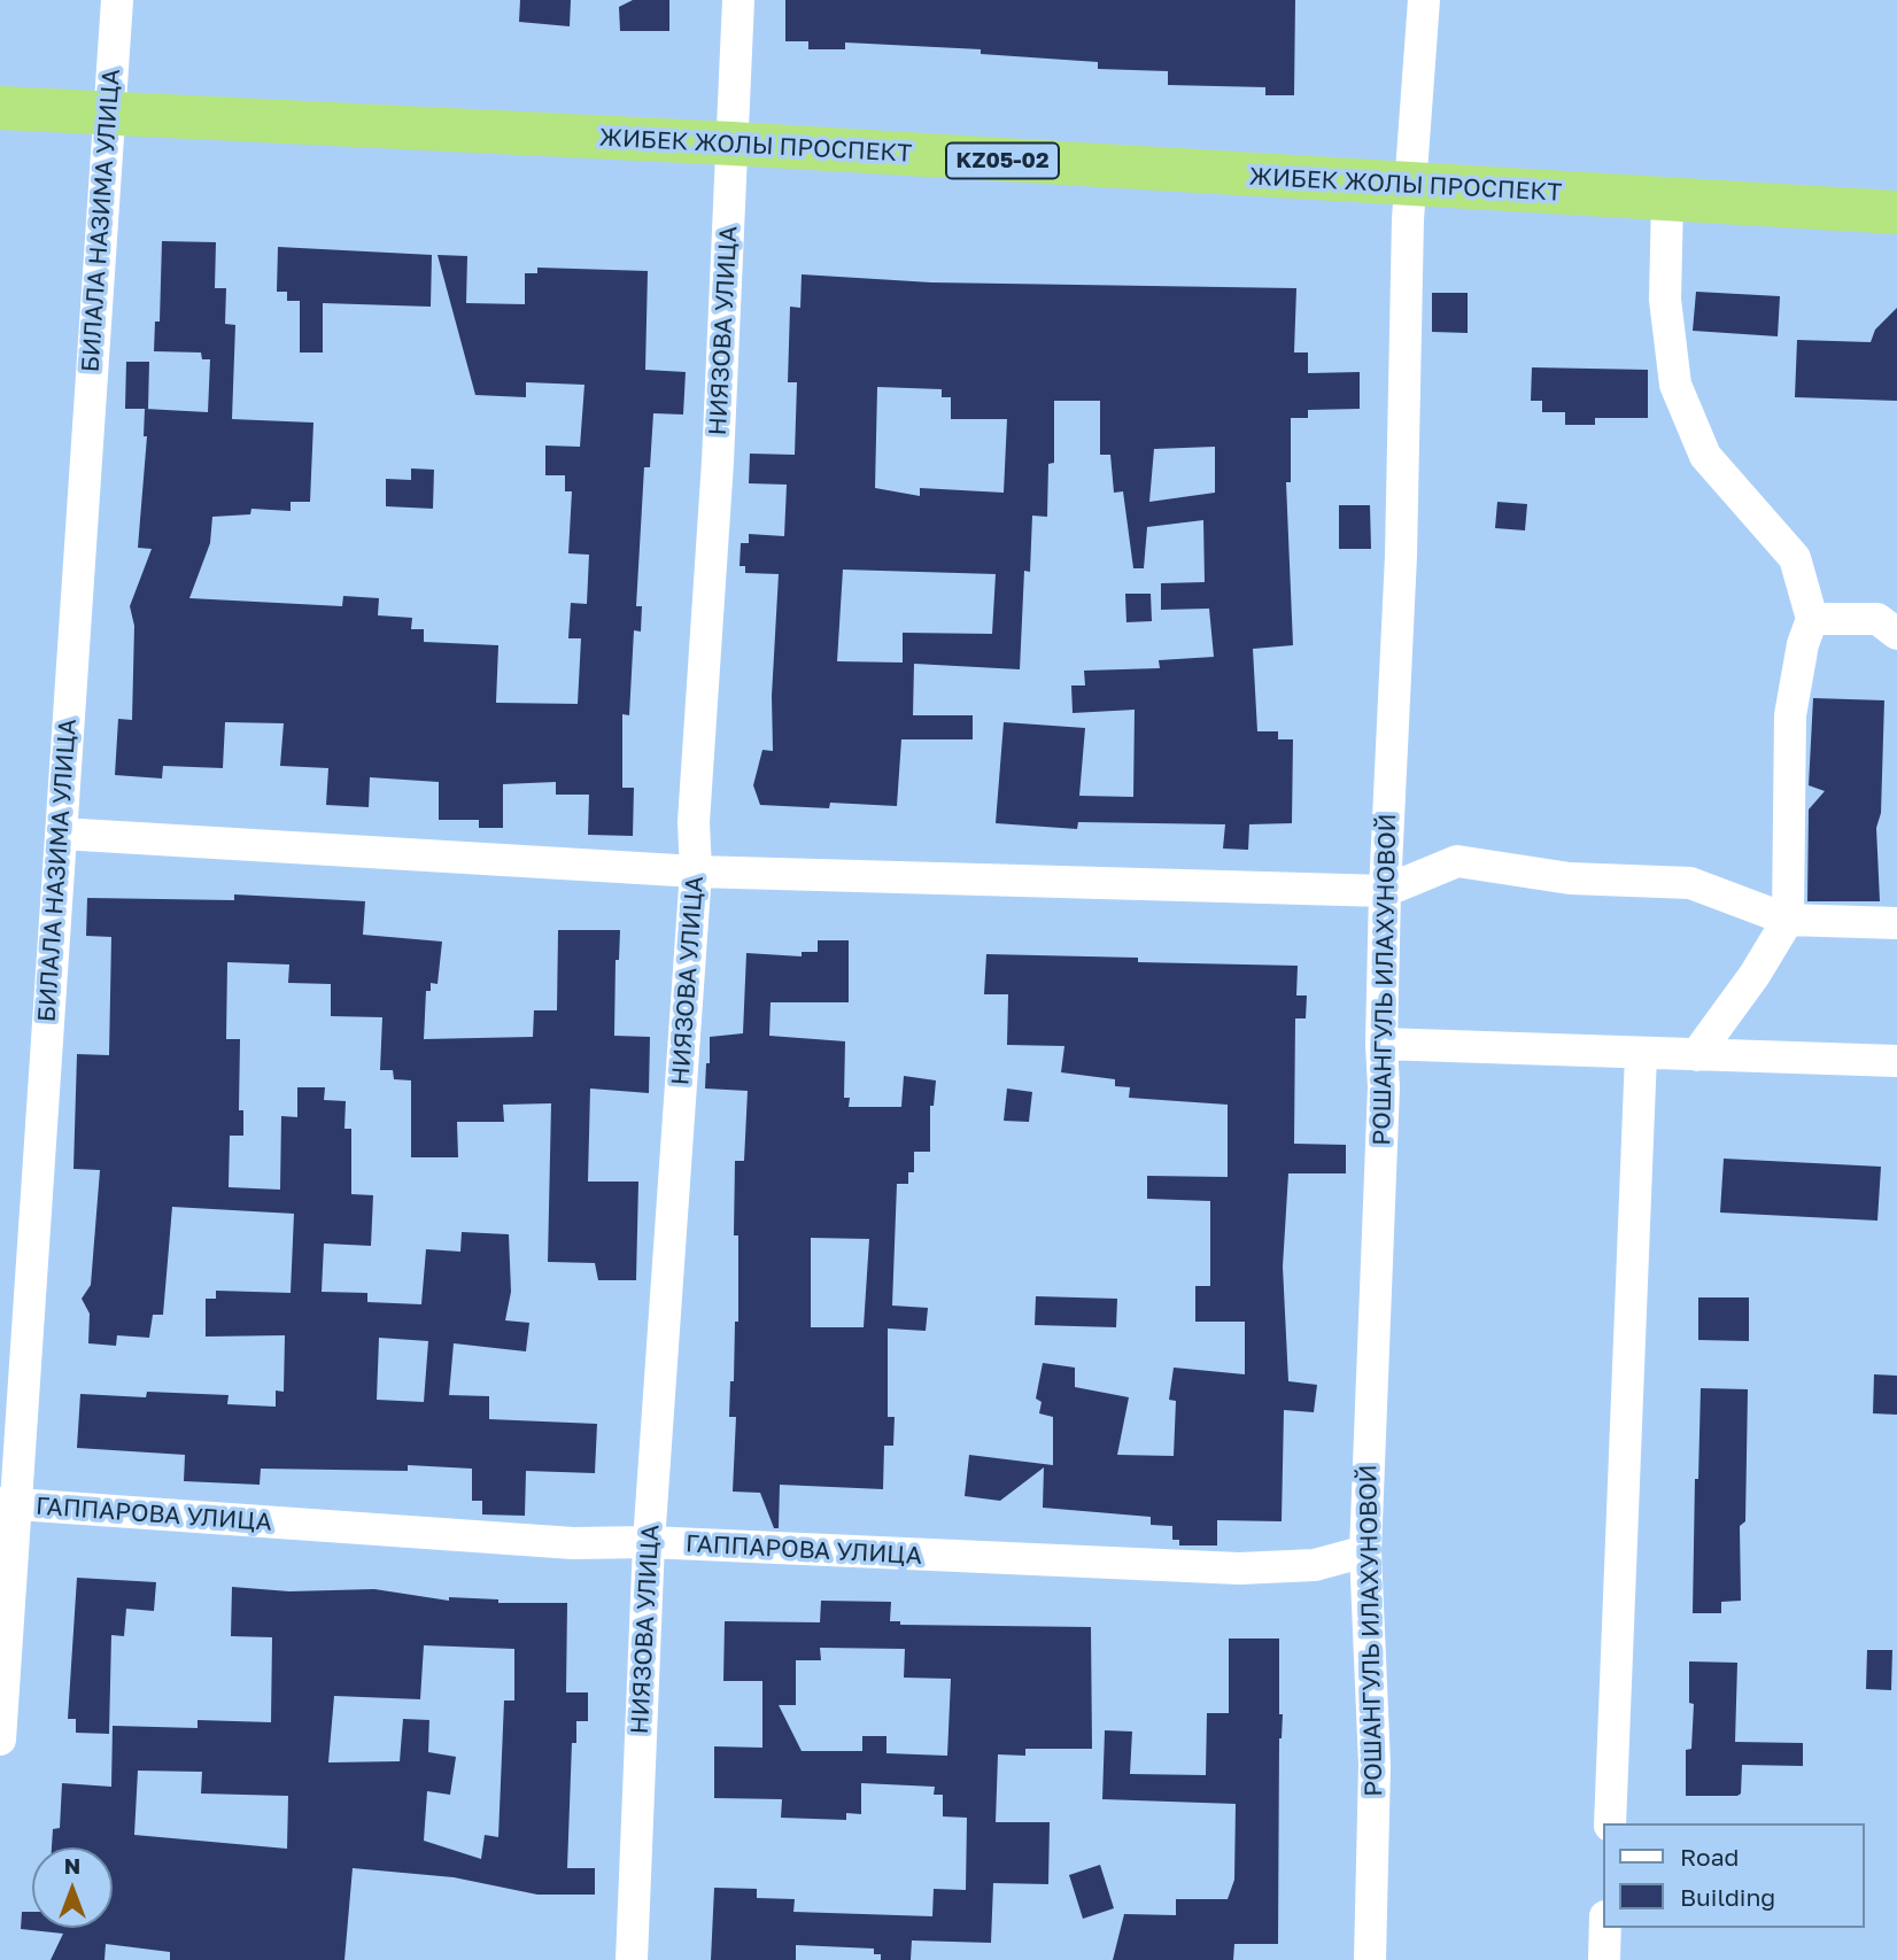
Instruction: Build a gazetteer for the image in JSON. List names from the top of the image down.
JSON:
{
  "streets": {
    "highway": ["ЖИБЕК ЖОЛЫ ПРОСПЕКТ", "KZ05-02"],
    "street": [
      "БИЛАЛА НАЗИМА УЛИЦА",
      "НИЯЗОВА УЛИЦА",
      "РОШАНГУЛЬ ИЛАХУНОВОЙ",
      "ГАППАРОВА УЛИЦА"
    ]
  },
  "crossings": [
    ["ЖИБЕК ЖОЛЫ ПРОСПЕКТ", "БИЛАЛА НАЗИМА УЛИЦА"],
    ["ЖИБЕК ЖОЛЫ ПРОСПЕКТ", "НИЯЗОВА УЛИЦА"],
    ["ЖИБЕК ЖОЛЫ ПРОСПЕКТ", "РОШАНГУЛЬ ИЛАХУНОВОЙ"],
    ["БИЛАЛА НАЗИМА УЛИЦА", "ГАППАРОВА УЛИЦА"],
    ["НИЯЗОВА УЛИЦА", "ГАППАРОВА УЛИЦА"],
    ["РОШАНГУЛЬ ИЛАХУНОВОЙ", "ГАППАРОВА УЛИЦА"]
  ],
  "legend": ["Road", "Building"],
  "north": "top"
}
